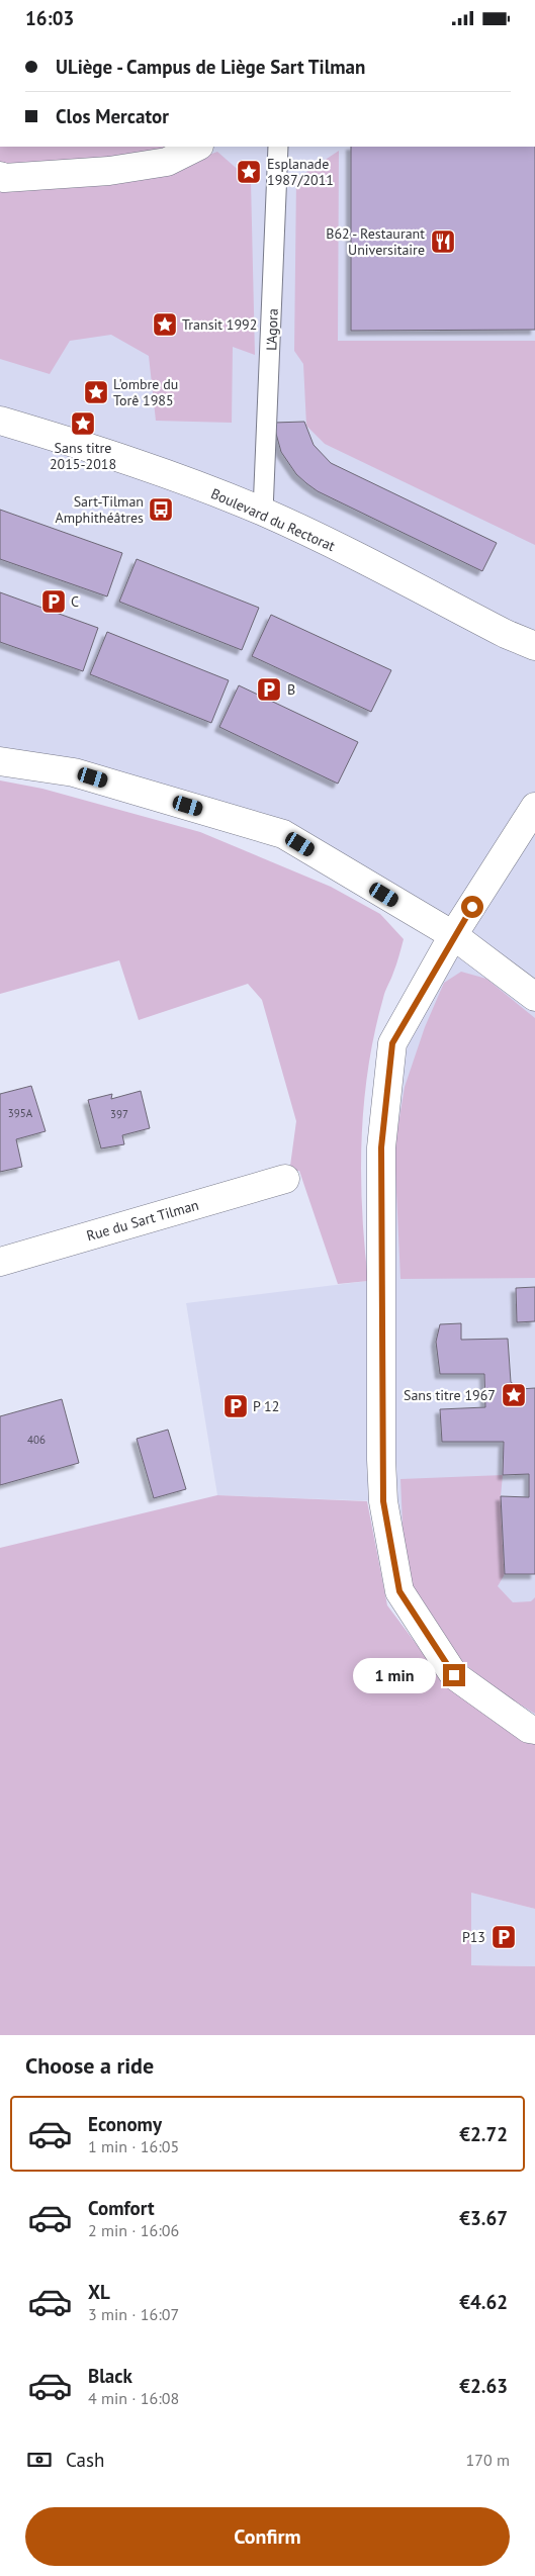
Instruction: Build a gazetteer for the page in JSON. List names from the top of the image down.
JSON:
{
  "streets": {
    "street": ["Boulevard du Rectorat", "Rue du Sart Tilman"],
    "lane": ["L'Agora"]
  },
  "crossings": [
    ["L'Agora", "Boulevard du Rectorat"]
  ],
  "places": {
    "place": [
      "Esplanade 1987/2011",
      "Transit 1992",
      "L'ombre du Torê 1985",
      "Sans titre 2015-2018",
      "Sans titre 1967"
    ],
    "restaurant": ["B62 - Restaurant Universitaire"],
    "bus stop": ["Sart-Tilman Amphithéâtres"],
    "parking": [
      "C",
      "B",
      "P 12",
      "P13"
    ]
  },
  "house_numbers": ["395A", "397", "406"],
  "page": {
    "status": "16:03",
    "banner": ["ULiège - Campus de Liège Sart Tilman", "Clos Mercator"],
    "bubble": "1 min",
    "heading": "Choose a ride",
    "list": [
      {
        "name": "Economy",
        "note": "1 min · 16:05",
        "value": "€2.72"
      },
      {
        "name": "Comfort",
        "note": "2 min · 16:06",
        "value": "€3.67"
      },
      {
        "name": "XL",
        "note": "3 min · 16:07",
        "value": "€4.62"
      },
      {
        "name": "Black",
        "note": "4 min · 16:08",
        "value": "€2.63"
      }
    ],
    "pay": ["Cash", "170 m"],
    "buttons": "Confirm"
  }
}
